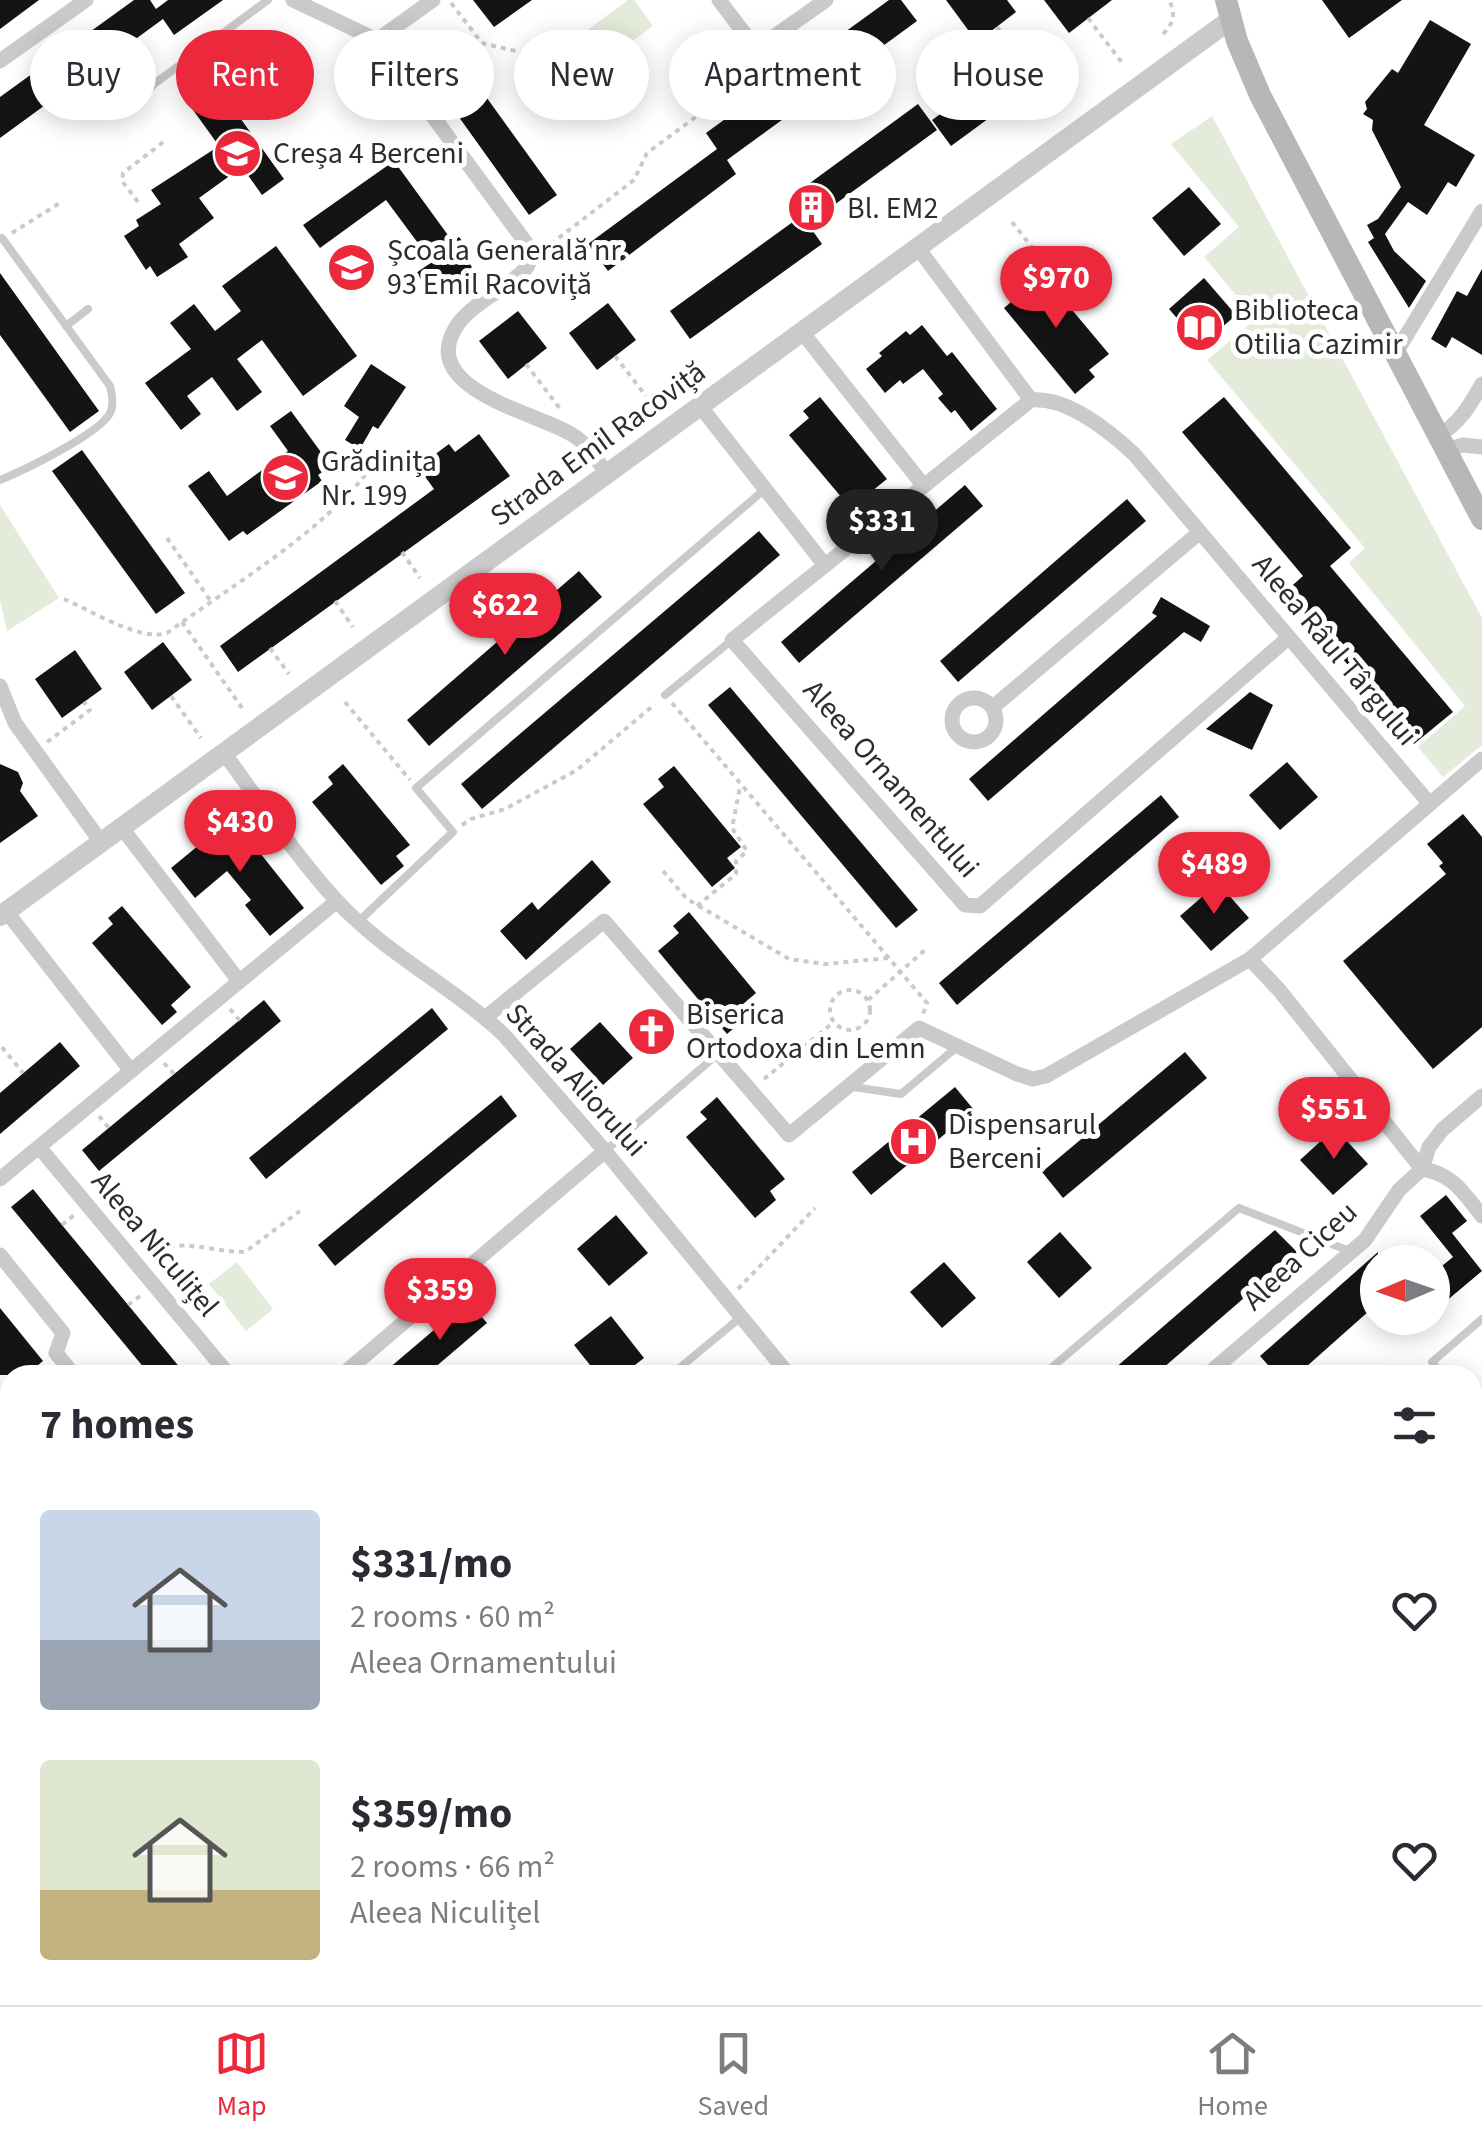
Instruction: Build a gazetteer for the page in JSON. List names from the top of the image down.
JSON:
{
  "streets": {
    "street": [
      "Strada Emil Racoviță",
      "Aleea Râul Târgului",
      "Aleea Ornamentului",
      "Strada Aliorului",
      "Aleea Niculițel",
      "Aleea Ciceu"
    ]
  },
  "crossings": [
    ["Strada Emil Racoviță", "Strada Aliorului"],
    ["Aleea Râul Târgului", "Aleea Ornamentului"]
  ],
  "places": {
    "school or university": ["Creșa 4 Berceni", "Școala Generală nr. 93 Emil Racoviță", "Grădinița Nr. 199"],
    "building": ["Bl. EM2"],
    "library": ["Biblioteca Otilia Cazimir"],
    "church": ["Biserica Ortodoxa din Lemn"],
    "hospital": ["Dispensarul Berceni"]
  },
  "north": "left",
  "page": {
    "chip": [
      "Buy",
      "Rent",
      "Filters",
      "New",
      "Apartment",
      "House"
    ],
    "price": [
      "$970",
      "$331",
      "$622",
      "$430",
      "$489",
      "$551",
      "$359"
    ],
    "heading": "7 homes",
    "list": [
      {
        "name": "$331/mo",
        "note": "2 rooms · 60 m² · Aleea Ornamentului"
      },
      {
        "name": "$359/mo",
        "note": "2 rooms · 66 m² · Aleea Niculițel"
      }
    ],
    "tabs": ["Map", "Saved", "Home"]
  }
}
